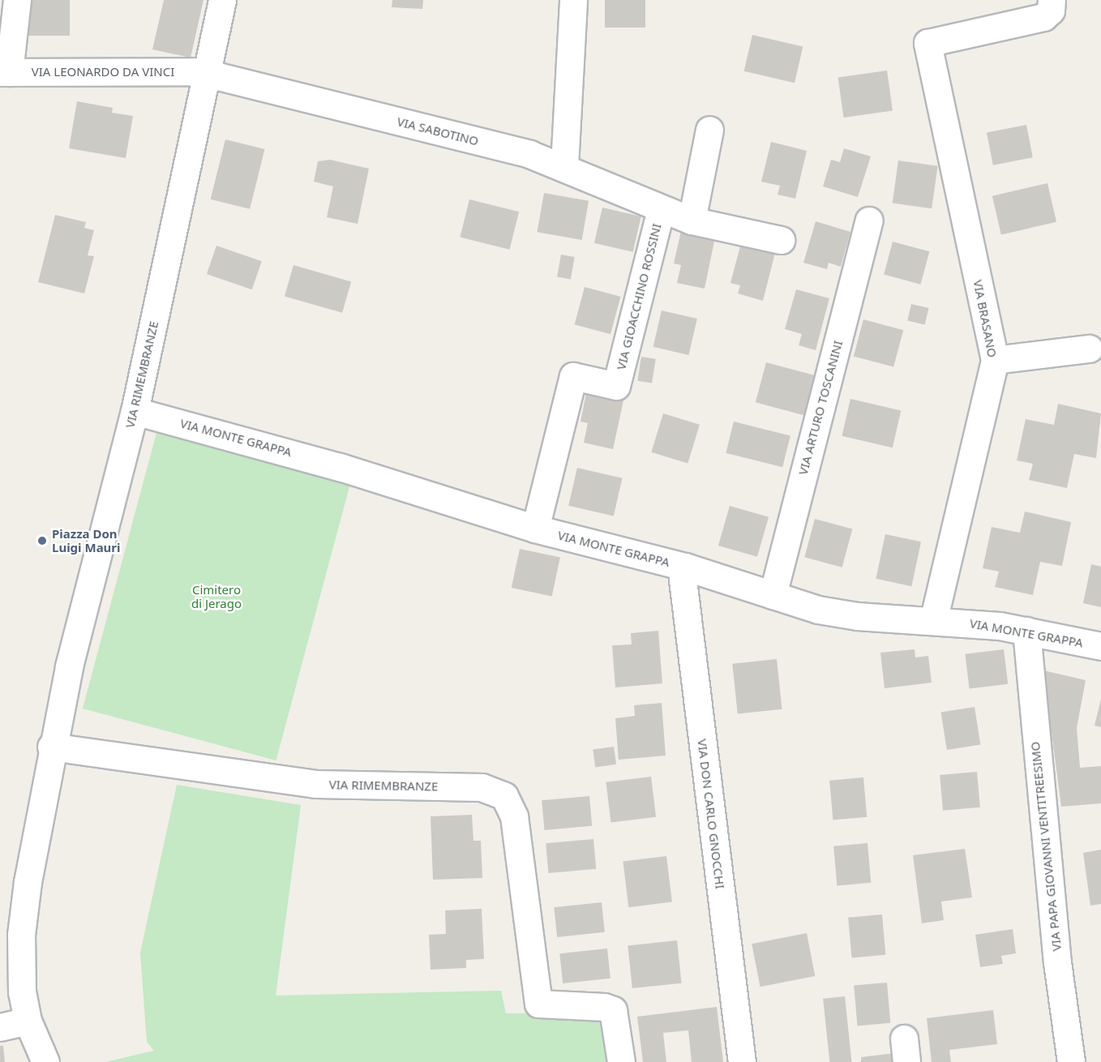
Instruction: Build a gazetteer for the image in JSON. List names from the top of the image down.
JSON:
{
  "streets": {
    "street": [
      "VIA LEONARDO DA VINCI",
      "VIA SABOTINO",
      "VIA GIOACCHINO ROSSINI",
      "VIA BRASANO",
      "VIA RIMEMBRANZE",
      "VIA ARTURO TOSCANINI",
      "VIA MONTE GRAPPA",
      "VIA DON CARLO GNOCCHI",
      "VIA PAPA GIOVANNI VENTITREESIMO"
    ]
  },
  "crossings": [
    ["VIA LEONARDO DA VINCI", "VIA SABOTINO"],
    ["VIA LEONARDO DA VINCI", "VIA RIMEMBRANZE"],
    ["VIA SABOTINO", "VIA GIOACCHINO ROSSINI"],
    ["VIA SABOTINO", "VIA RIMEMBRANZE"],
    ["VIA GIOACCHINO ROSSINI", "VIA MONTE GRAPPA"],
    ["VIA BRASANO", "VIA MONTE GRAPPA"],
    ["VIA RIMEMBRANZE", "VIA MONTE GRAPPA"],
    ["VIA ARTURO TOSCANINI", "VIA MONTE GRAPPA"],
    ["VIA MONTE GRAPPA", "VIA DON CARLO GNOCCHI"],
    ["VIA MONTE GRAPPA", "VIA PAPA GIOVANNI VENTITREESIMO"]
  ],
  "parks": ["Cimitero di Jerago"],
  "places": ["Piazza Don Luigi Mauri"]
}
